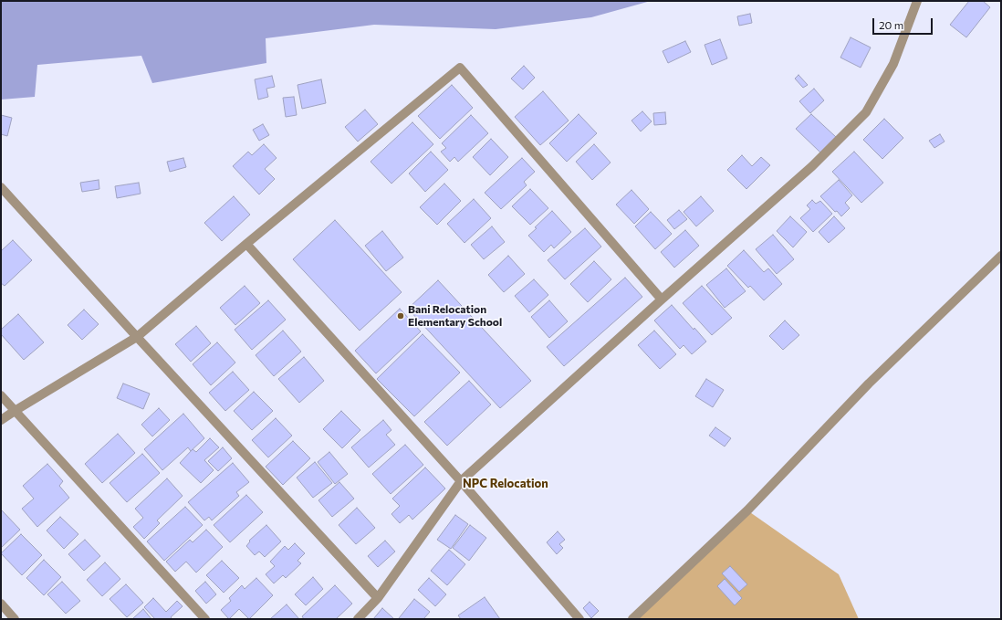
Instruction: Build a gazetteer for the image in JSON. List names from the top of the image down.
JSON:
{
  "districts": ["NPC Relocation"],
  "places": ["Bani Relocation Elementary School"],
  "scale_bar": "20 m"
}
